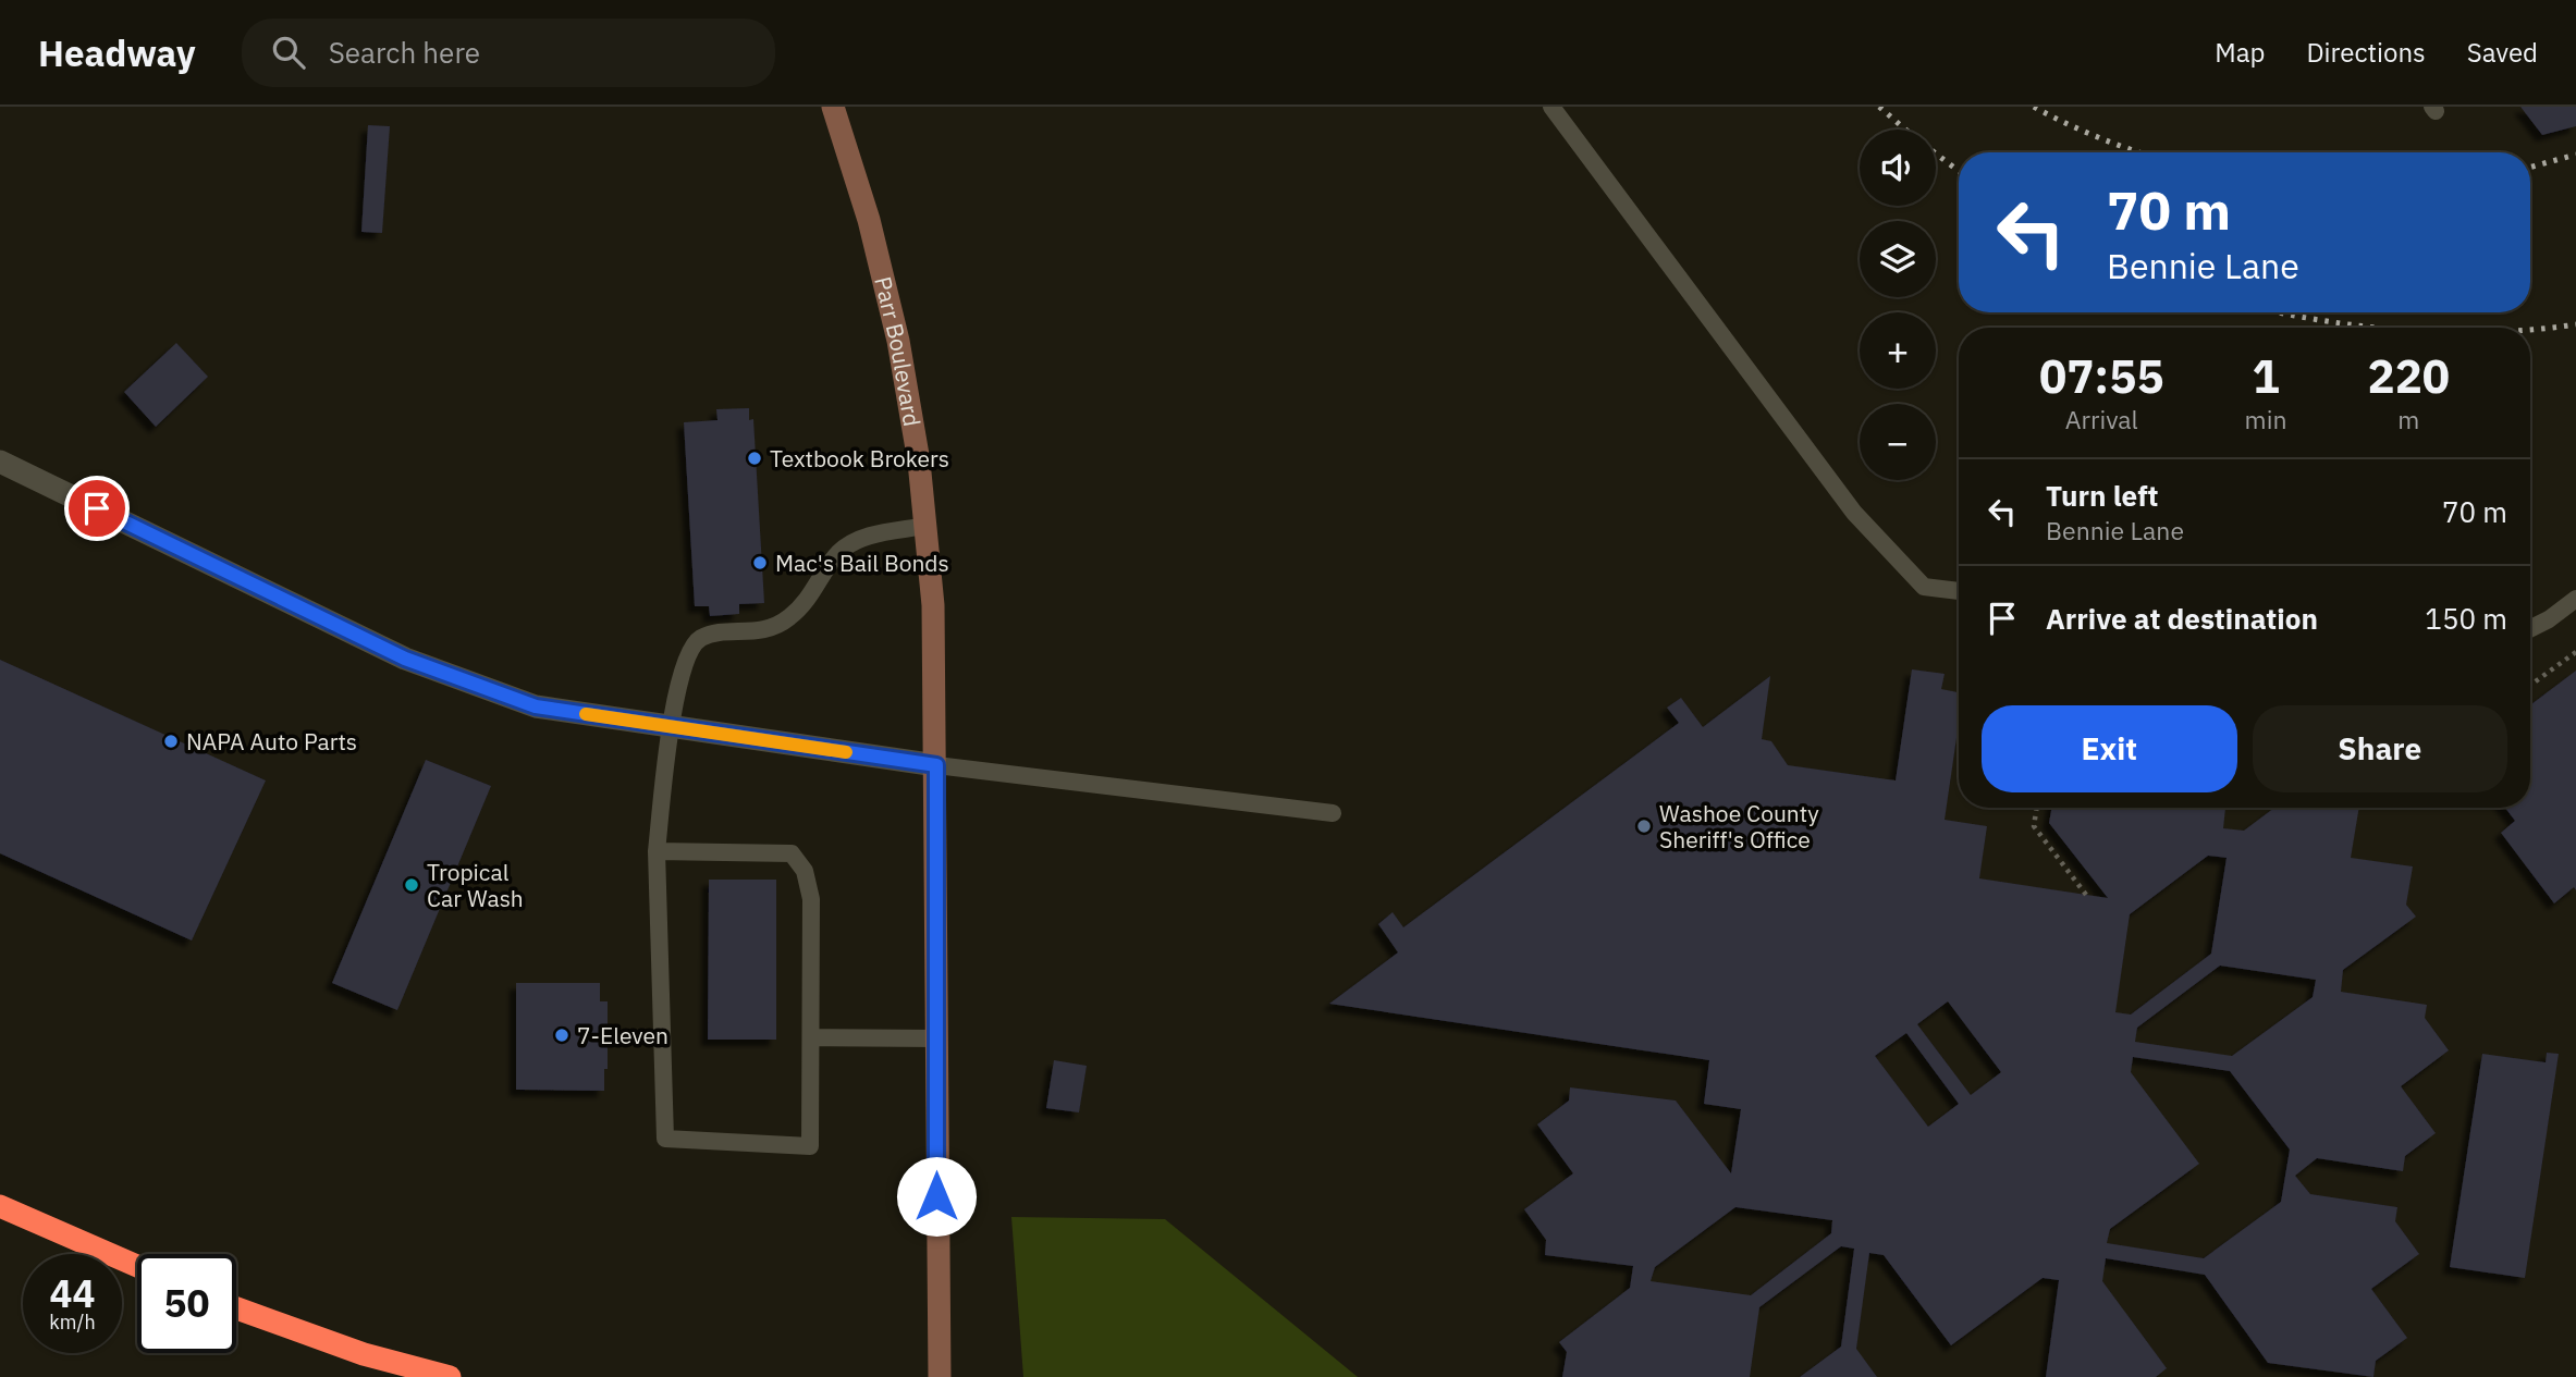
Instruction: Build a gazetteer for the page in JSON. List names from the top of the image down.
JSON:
{
  "streets": {
    "main road": ["Parr Boulevard"]
  },
  "places": [
    "Textbook Brokers",
    "Mac's Bail Bonds",
    "NAPA Auto Parts",
    "Washoe County Sheriff's Office",
    "Tropical Car Wash",
    "7-Eleven"
  ],
  "page": {
    "header": "Headway",
    "search": "Search here",
    "nav": ["Map", "Directions", "Saved"],
    "map_buttons": ["+", "−"],
    "turn": ["70 m", "Bennie Lane"],
    "eta": [
      "07:55",
      "Arrival",
      "1",
      "min",
      "220",
      "m"
    ],
    "list": [
      {
        "name": "Turn left",
        "note": "Bennie Lane",
        "value": "70 m"
      },
      {
        "name": "Arrive at destination",
        "value": "150 m"
      }
    ],
    "buttons": ["Exit", "Share"],
    "speed": "44 km/h",
    "limit": "50"
  }
}
